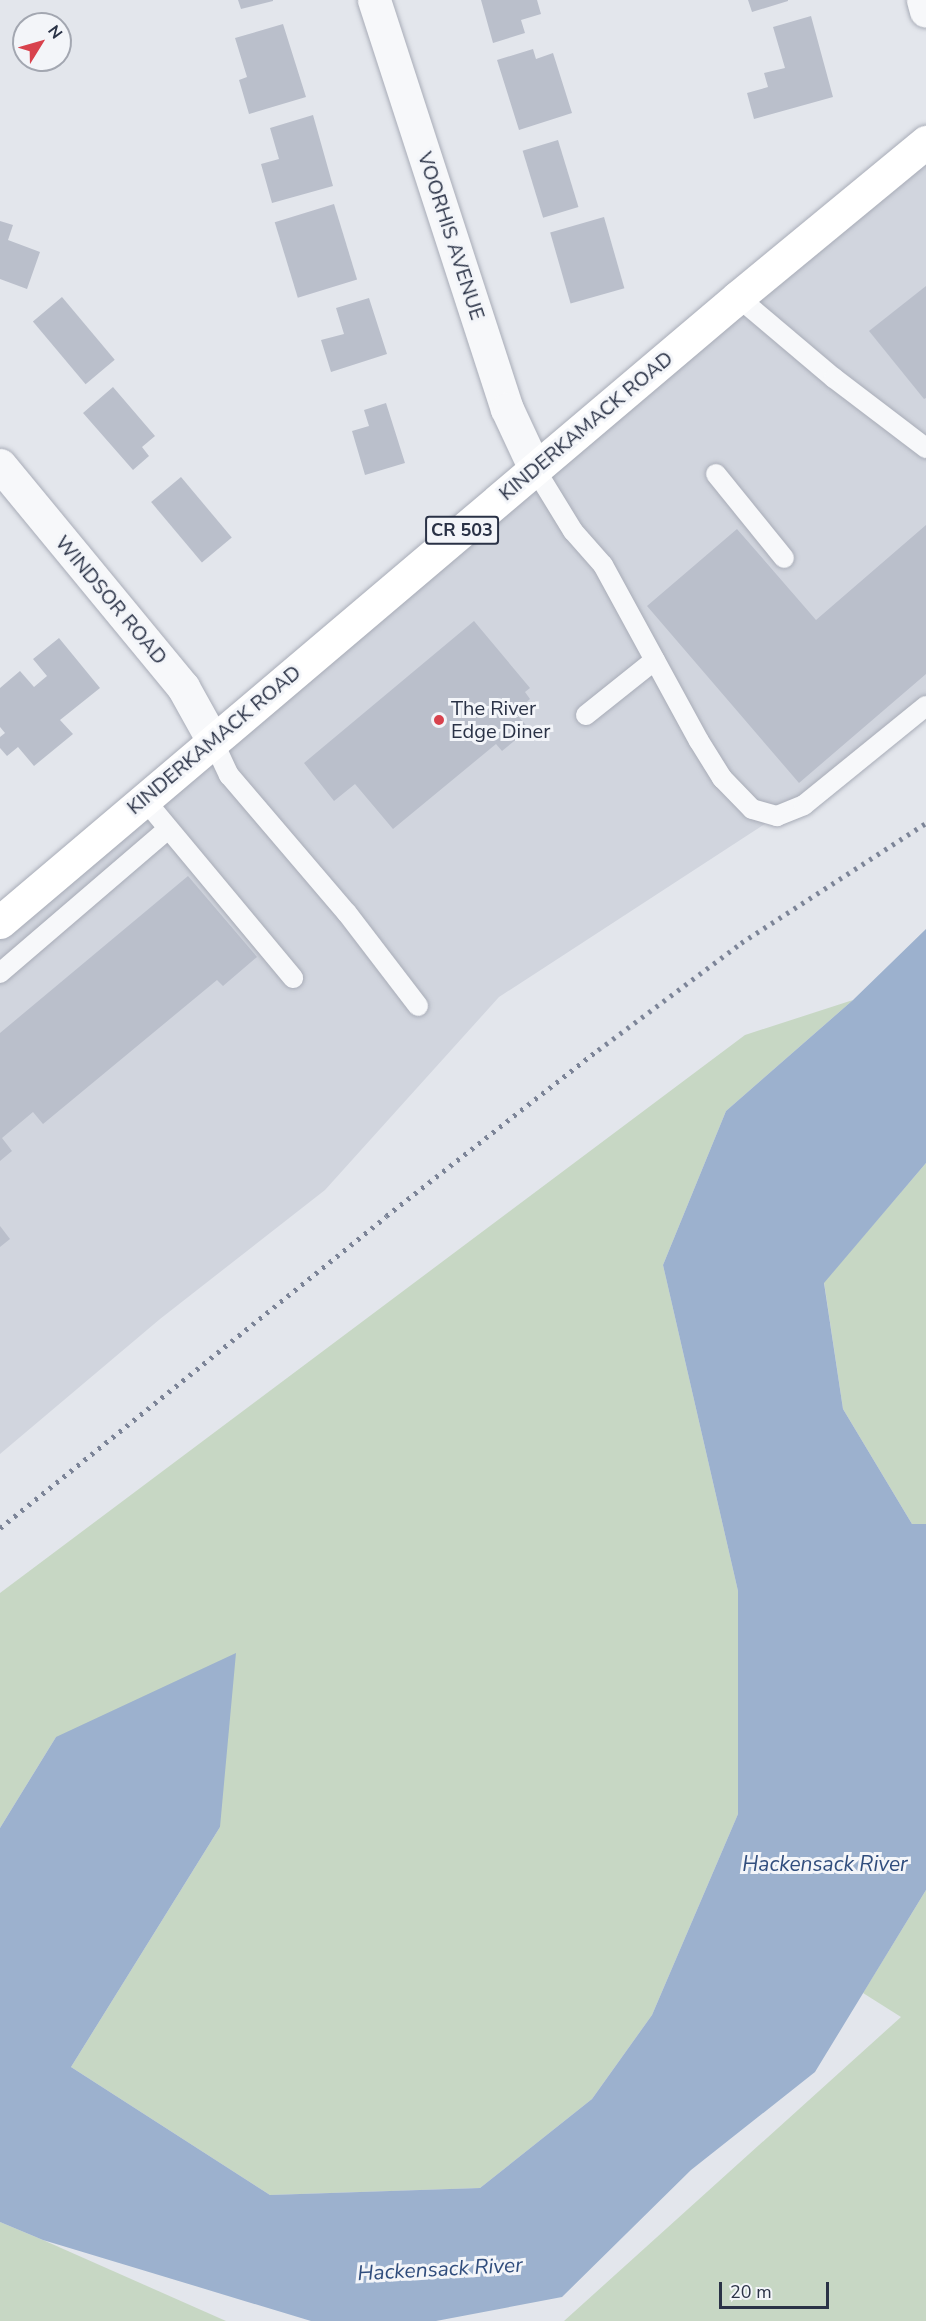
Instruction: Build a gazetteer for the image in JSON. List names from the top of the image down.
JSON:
{
  "streets": {
    "main road": ["KINDERKAMACK ROAD", "CR 503"],
    "street": ["VOORHIS AVENUE", "WINDSOR ROAD"]
  },
  "crossings": [
    ["VOORHIS AVENUE", "KINDERKAMACK ROAD"],
    ["KINDERKAMACK ROAD", "WINDSOR ROAD"]
  ],
  "water": ["Hackensack River"],
  "places": ["The River Edge Diner"],
  "scale_bar": "20 m",
  "north": "top right"
}
